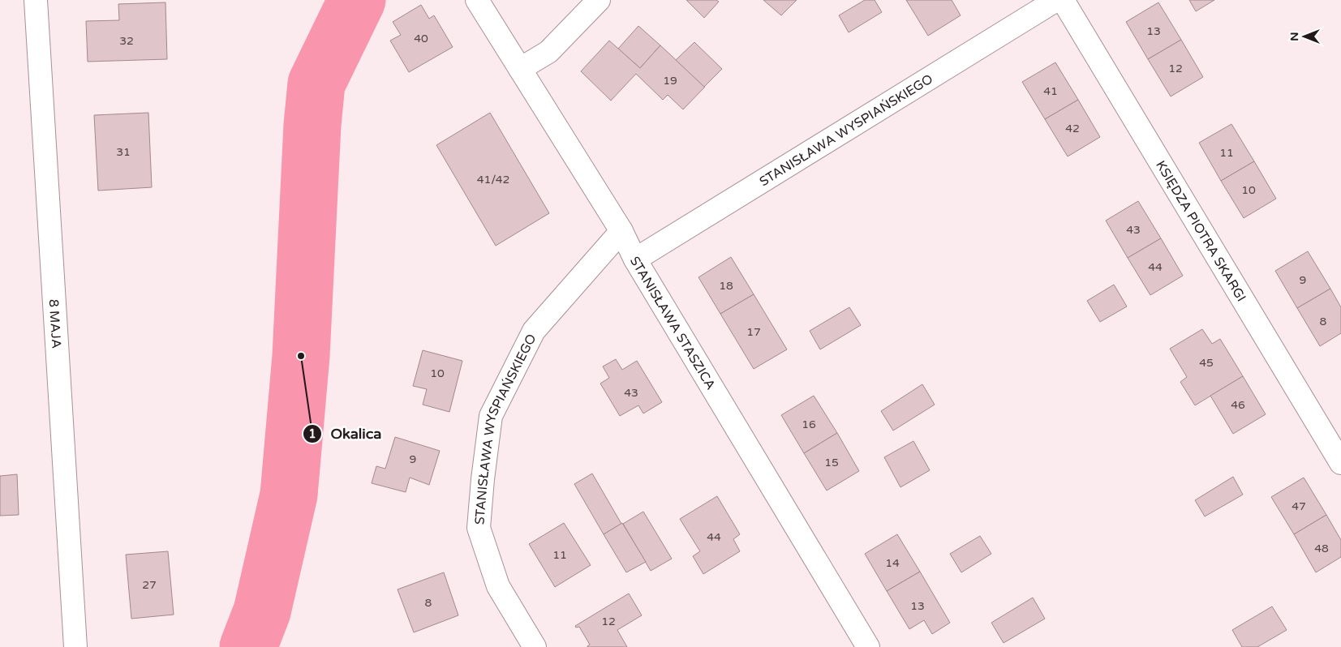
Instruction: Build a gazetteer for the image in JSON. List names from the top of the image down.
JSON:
{
  "streets": {
    "street": [
      "STANISŁAWA WYSPIAŃSKIEGO",
      "KSIĘDZA PIOTRA SKARGI",
      "STANISŁAWA STASZICA",
      "8 MAJA"
    ]
  },
  "crossings": [
    ["STANISŁAWA WYSPIAŃSKIEGO", "STANISŁAWA STASZICA"]
  ],
  "places": ["Okalica"],
  "house_numbers": [
    "13",
    "40",
    "32",
    "12",
    "19",
    "41",
    "42",
    "31",
    "11",
    "41/42",
    "10",
    "43",
    "44",
    "9",
    "18",
    "8",
    "17",
    "45",
    "10",
    "43",
    "46",
    "16",
    "9",
    "15",
    "47",
    "44",
    "48",
    "11",
    "14",
    "27",
    "8",
    "13",
    "12"
  ],
  "north": "left"
}
